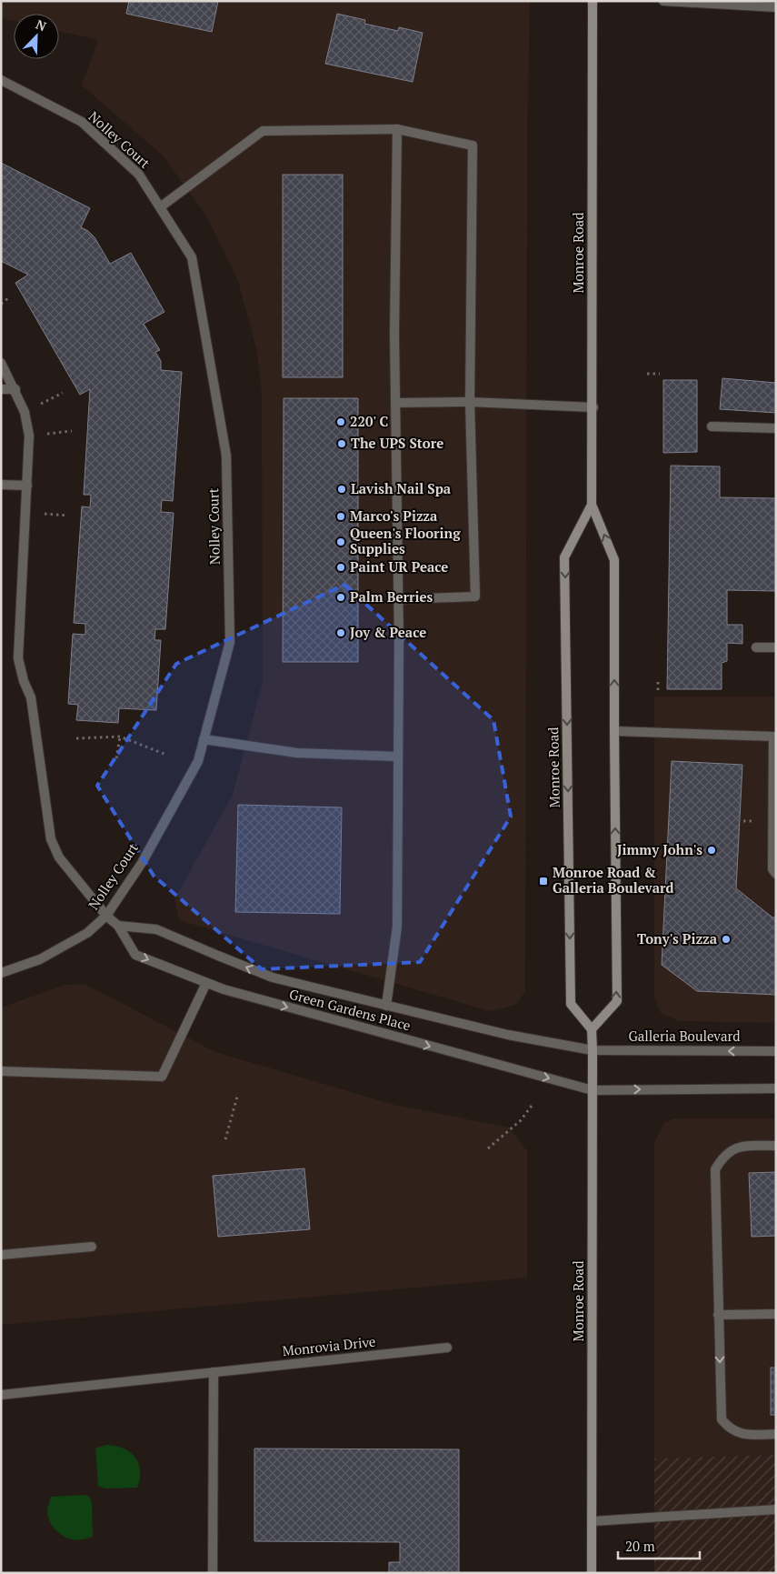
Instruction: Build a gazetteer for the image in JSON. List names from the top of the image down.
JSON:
{
  "streets": {
    "main road": ["Monroe Road"],
    "street": [
      "Nolley Court",
      "Green Gardens Place",
      "Galleria Boulevard",
      "Monrovia Drive"
    ]
  },
  "crossings": [
    ["Nolley Court", "Green Gardens Place"],
    ["Monroe Road", "Green Gardens Place"],
    ["Monroe Road", "Galleria Boulevard"],
    ["Green Gardens Place", "Galleria Boulevard"]
  ],
  "places": {
    "other": [
      "220' C",
      "The UPS Store",
      "Lavish Nail Spa",
      "Marco's Pizza",
      "Queen's Flooring Supplies",
      "Paint UR Peace",
      "Palm Berries",
      "Joy & Peace",
      "Jimmy John's",
      "Tony's Pizza"
    ],
    "transit": ["Monroe Road & Galleria Boulevard"]
  },
  "scale_bar": "20 m",
  "north": "top right"
}
